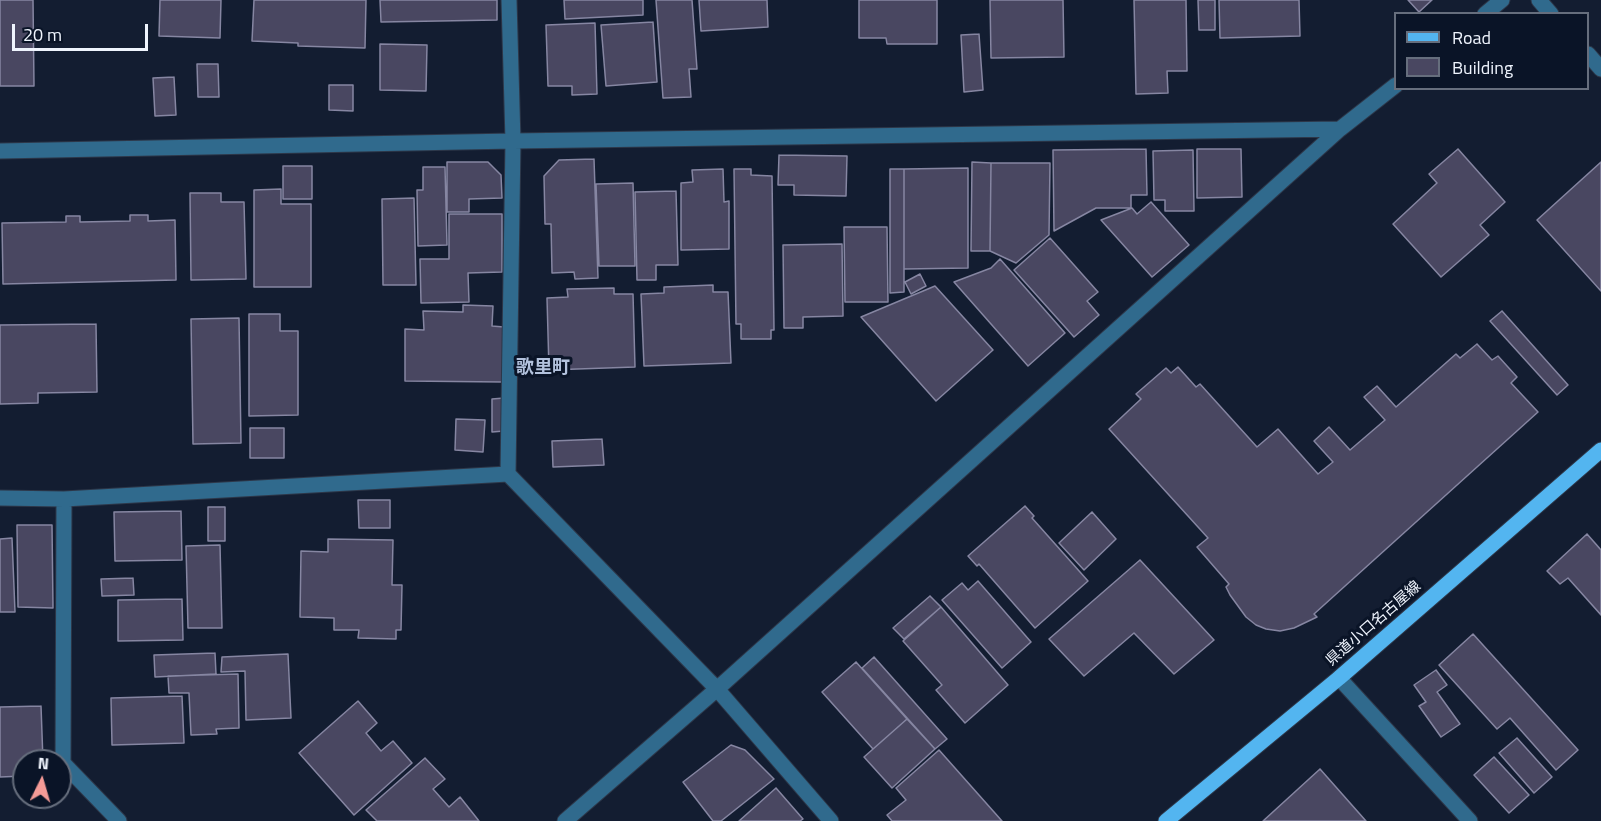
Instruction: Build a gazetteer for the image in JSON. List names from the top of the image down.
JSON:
{
  "streets": {
    "main road": ["県道小口名古屋線"]
  },
  "districts": ["歌里町"],
  "legend": ["Road", "Building"],
  "scale_bar": "20 m",
  "north": "top"
}
